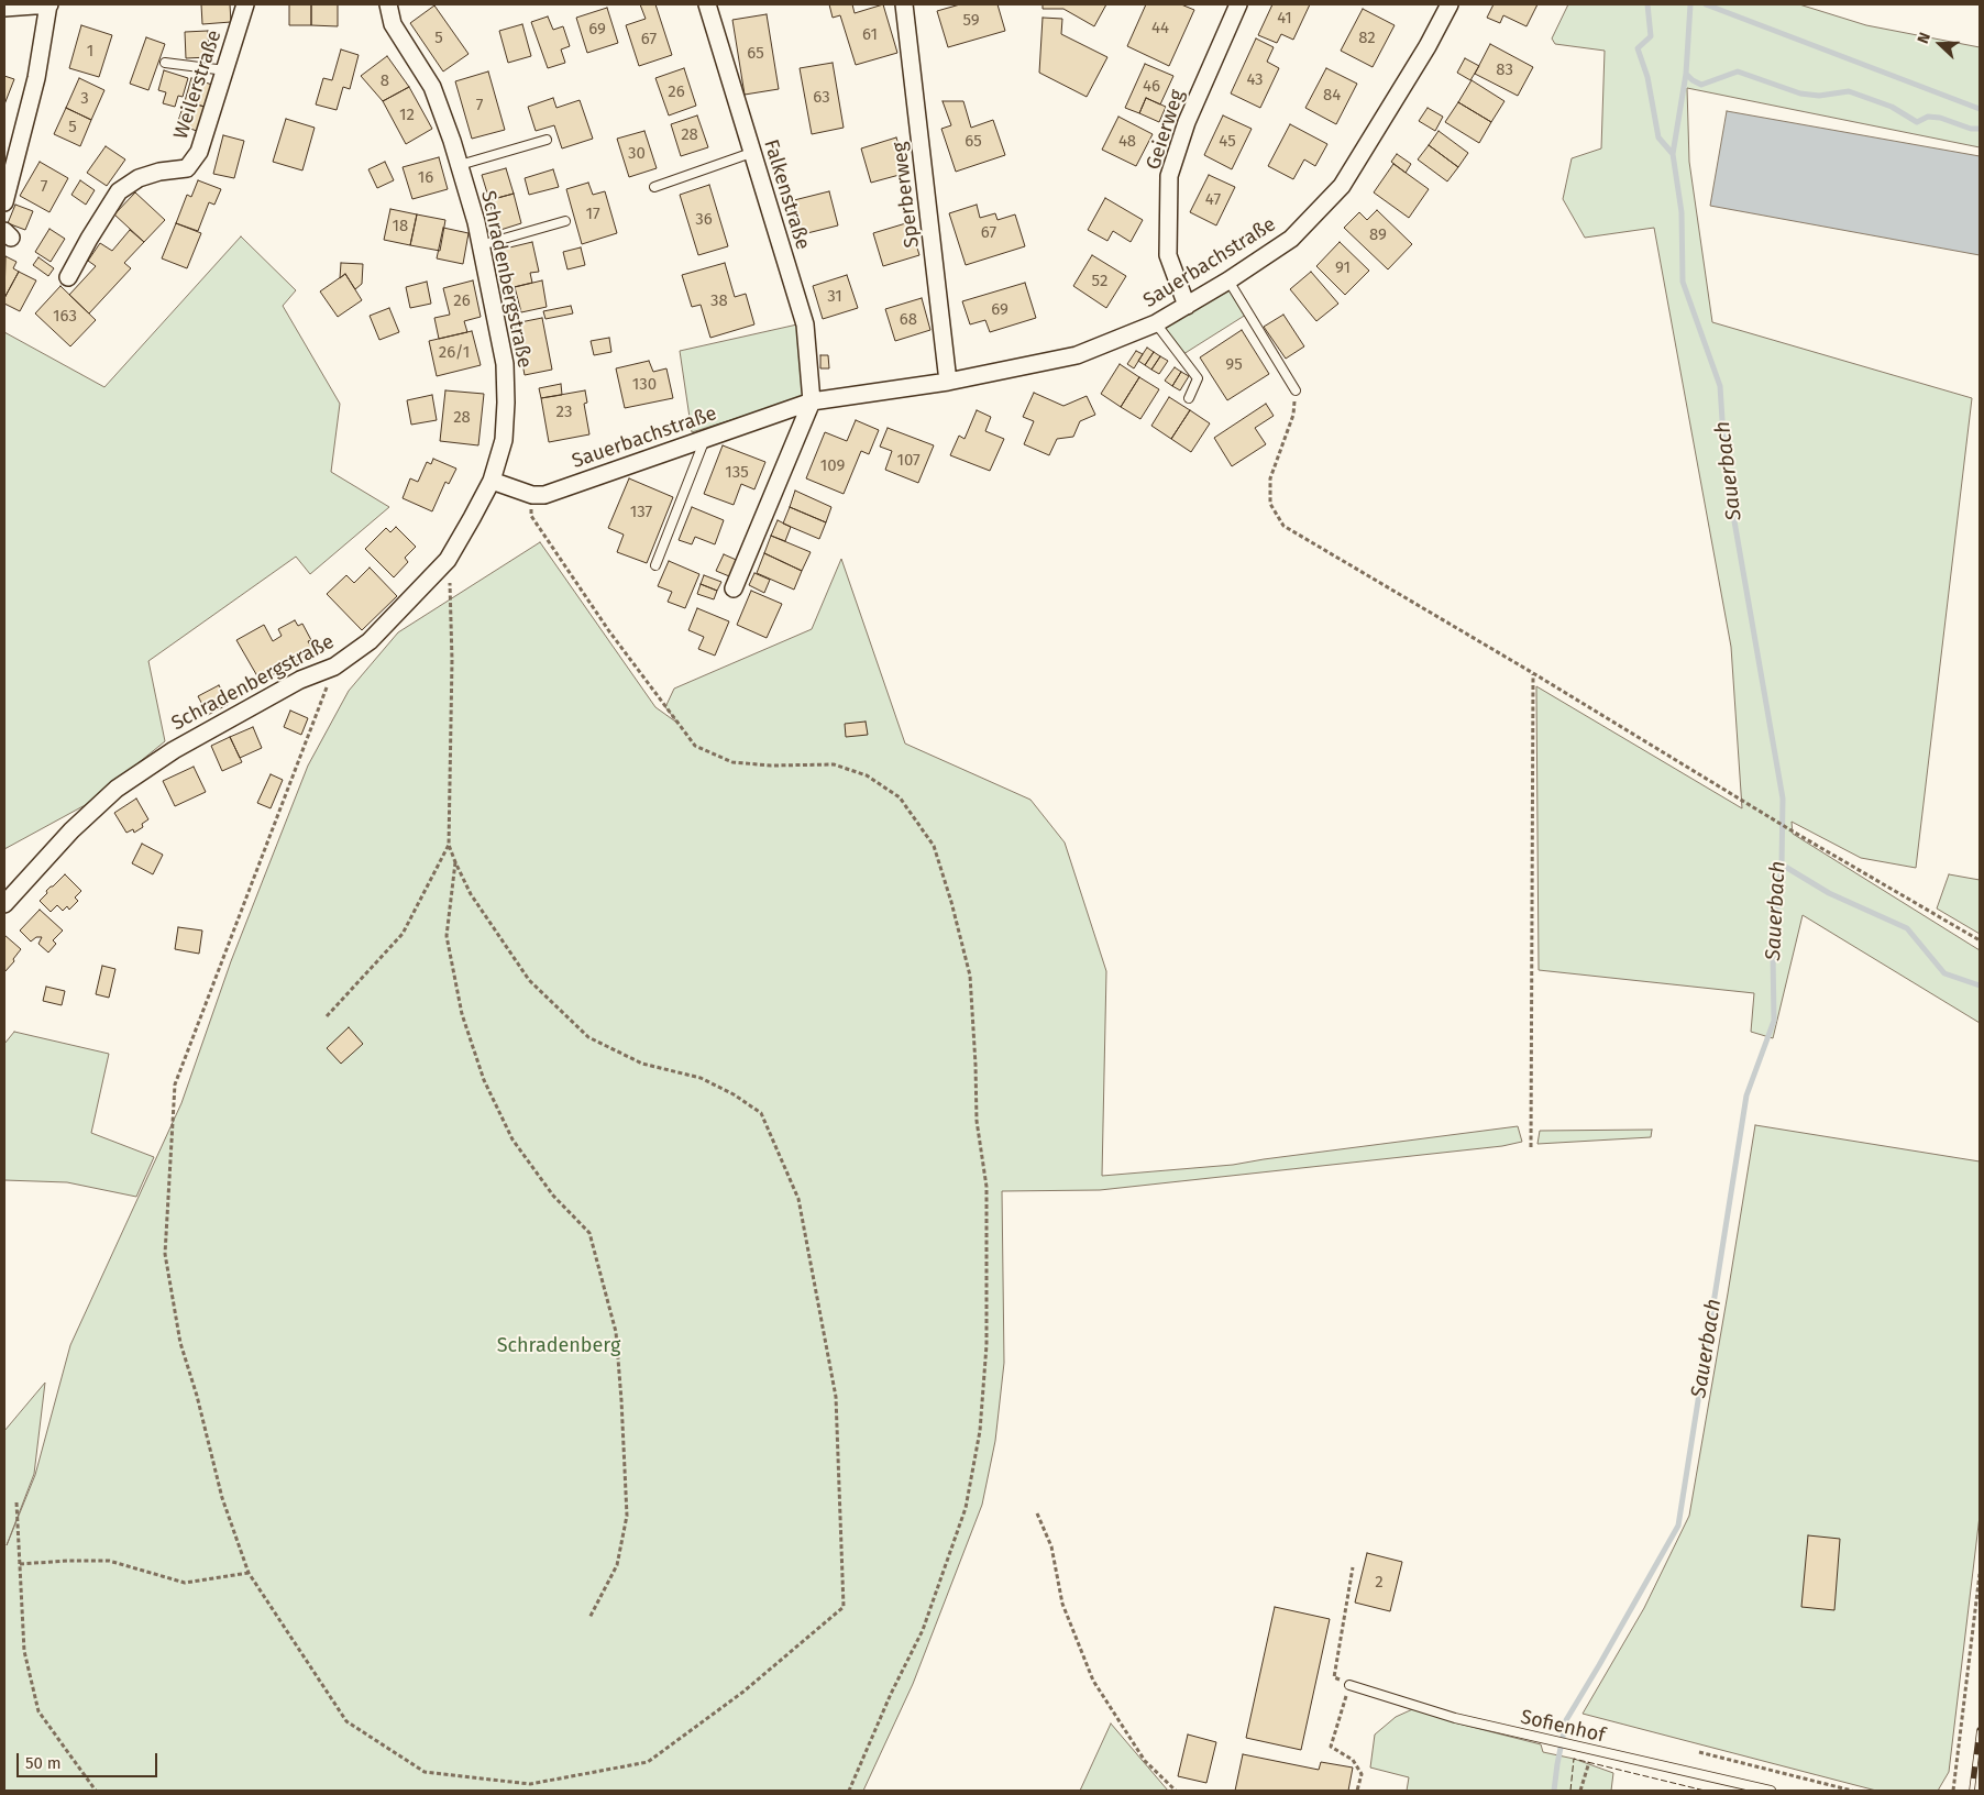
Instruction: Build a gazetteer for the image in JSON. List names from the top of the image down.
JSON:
{
  "streets": {
    "street": [
      "Weilerstraße",
      "Geierweg",
      "Falkenstraße",
      "Sperberweg",
      "Sauerbachstraße",
      "Schradenbergstraße"
    ],
    "lane": ["Sofienhof"]
  },
  "crossings": [
    ["Geierweg", "Sauerbachstraße"],
    ["Falkenstraße", "Sauerbachstraße"],
    ["Sperberweg", "Sauerbachstraße"],
    ["Sauerbachstraße", "Schradenbergstraße"]
  ],
  "water": ["Sauerbach"],
  "parks": ["Schradenberg"],
  "house_numbers": [
    "41",
    "59",
    "44",
    "69",
    "61",
    "5",
    "82",
    "67",
    "1",
    "65",
    "83",
    "43",
    "8",
    "46",
    "26",
    "84",
    "63",
    "3",
    "7",
    "12",
    "5",
    "28",
    "65",
    "48",
    "45",
    "30",
    "16",
    "7",
    "47",
    "17",
    "36",
    "18",
    "67",
    "89",
    "91",
    "52",
    "31",
    "26",
    "38",
    "69",
    "163",
    "68",
    "26/1",
    "95",
    "130",
    "23",
    "28",
    "107",
    "109",
    "135",
    "137",
    "2"
  ],
  "scale_bar": "50 m",
  "north": "left"
}
